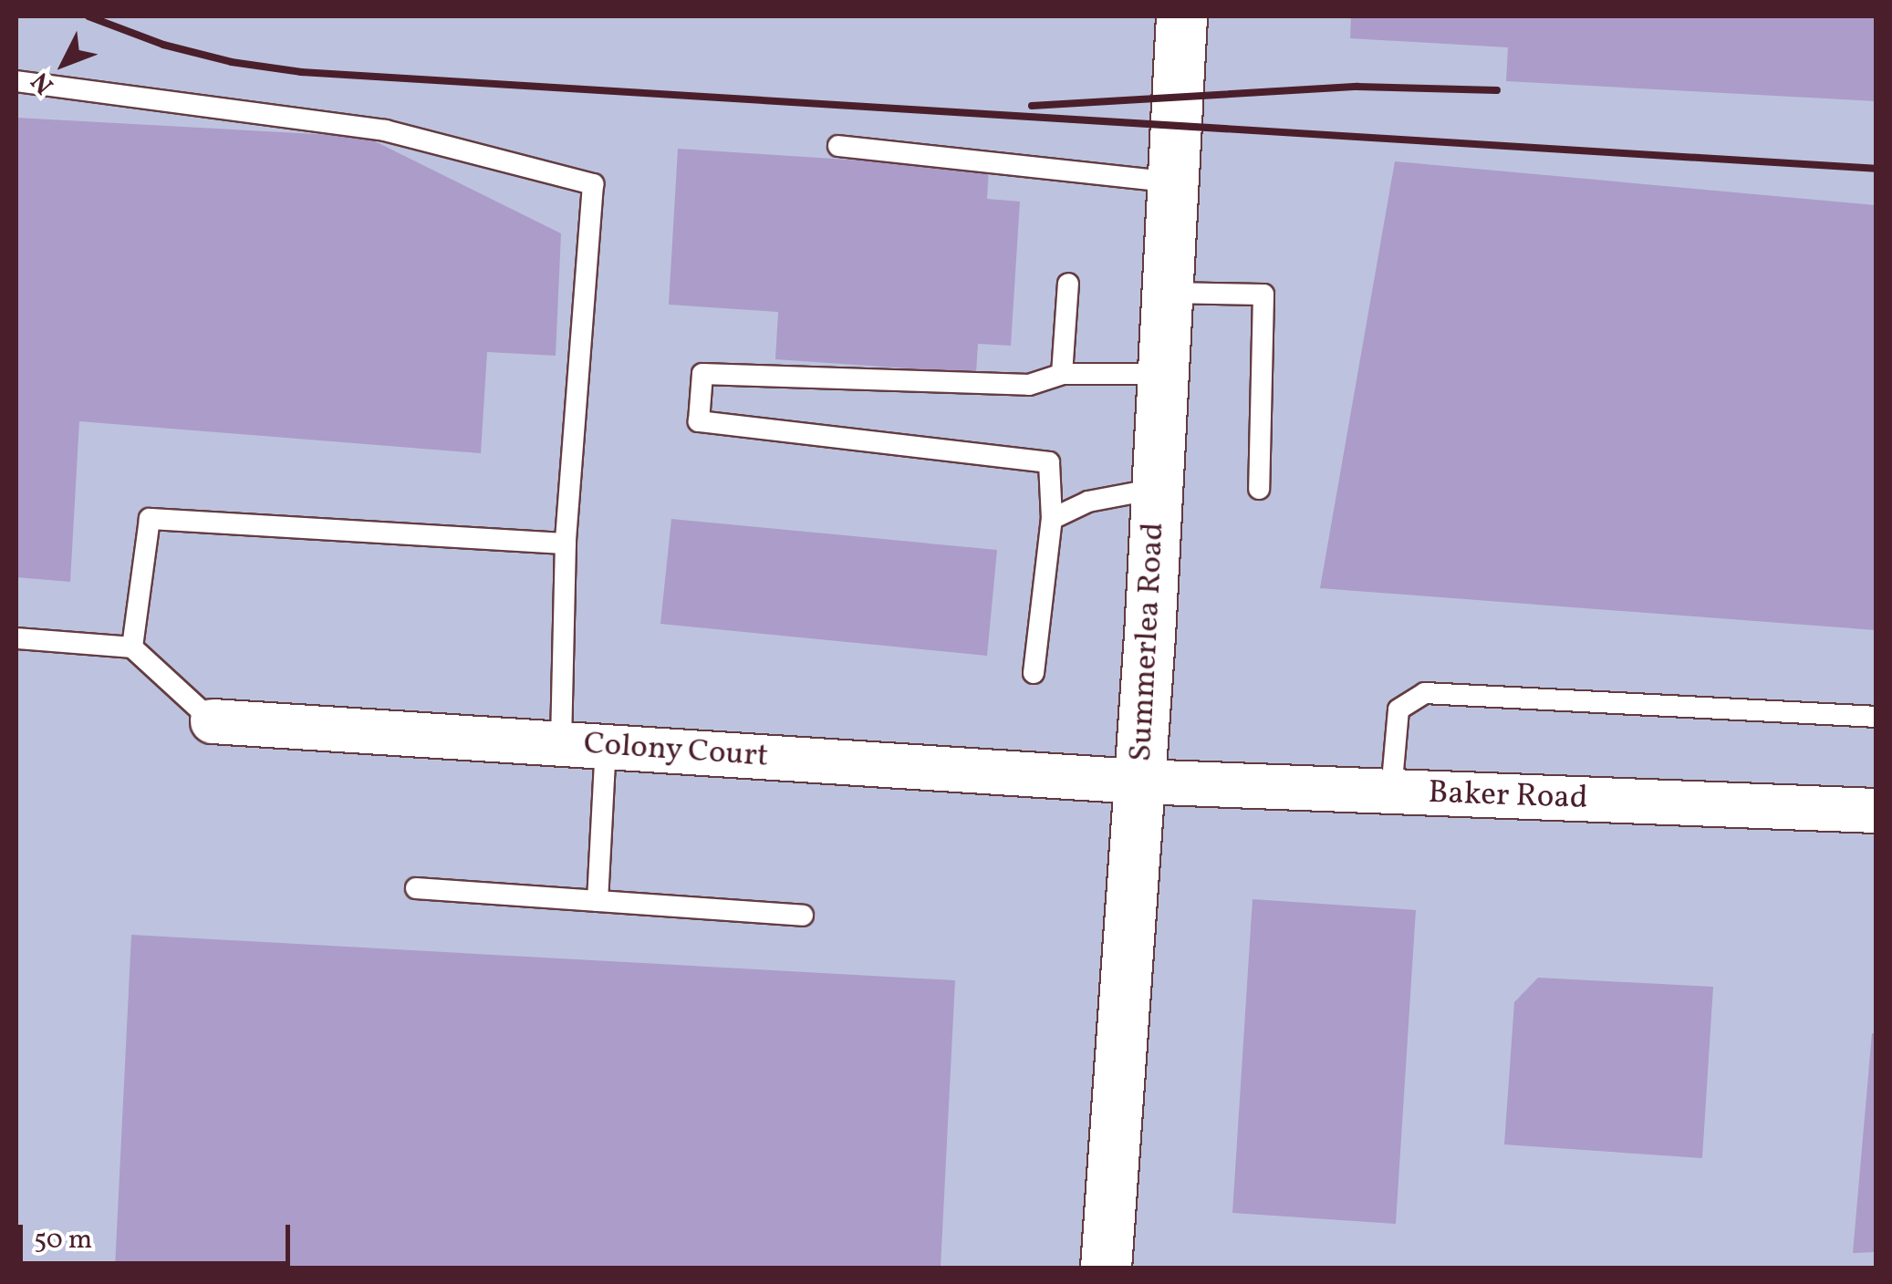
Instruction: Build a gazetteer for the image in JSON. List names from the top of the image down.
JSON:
{
  "streets": {
    "street": ["Summerlea Road", "Colony Court", "Baker Road"]
  },
  "crossings": [
    ["Summerlea Road", "Colony Court"],
    ["Summerlea Road", "Baker Road"],
    ["Colony Court", "Baker Road"]
  ],
  "scale_bar": "50 m",
  "north": "bottom left"
}
